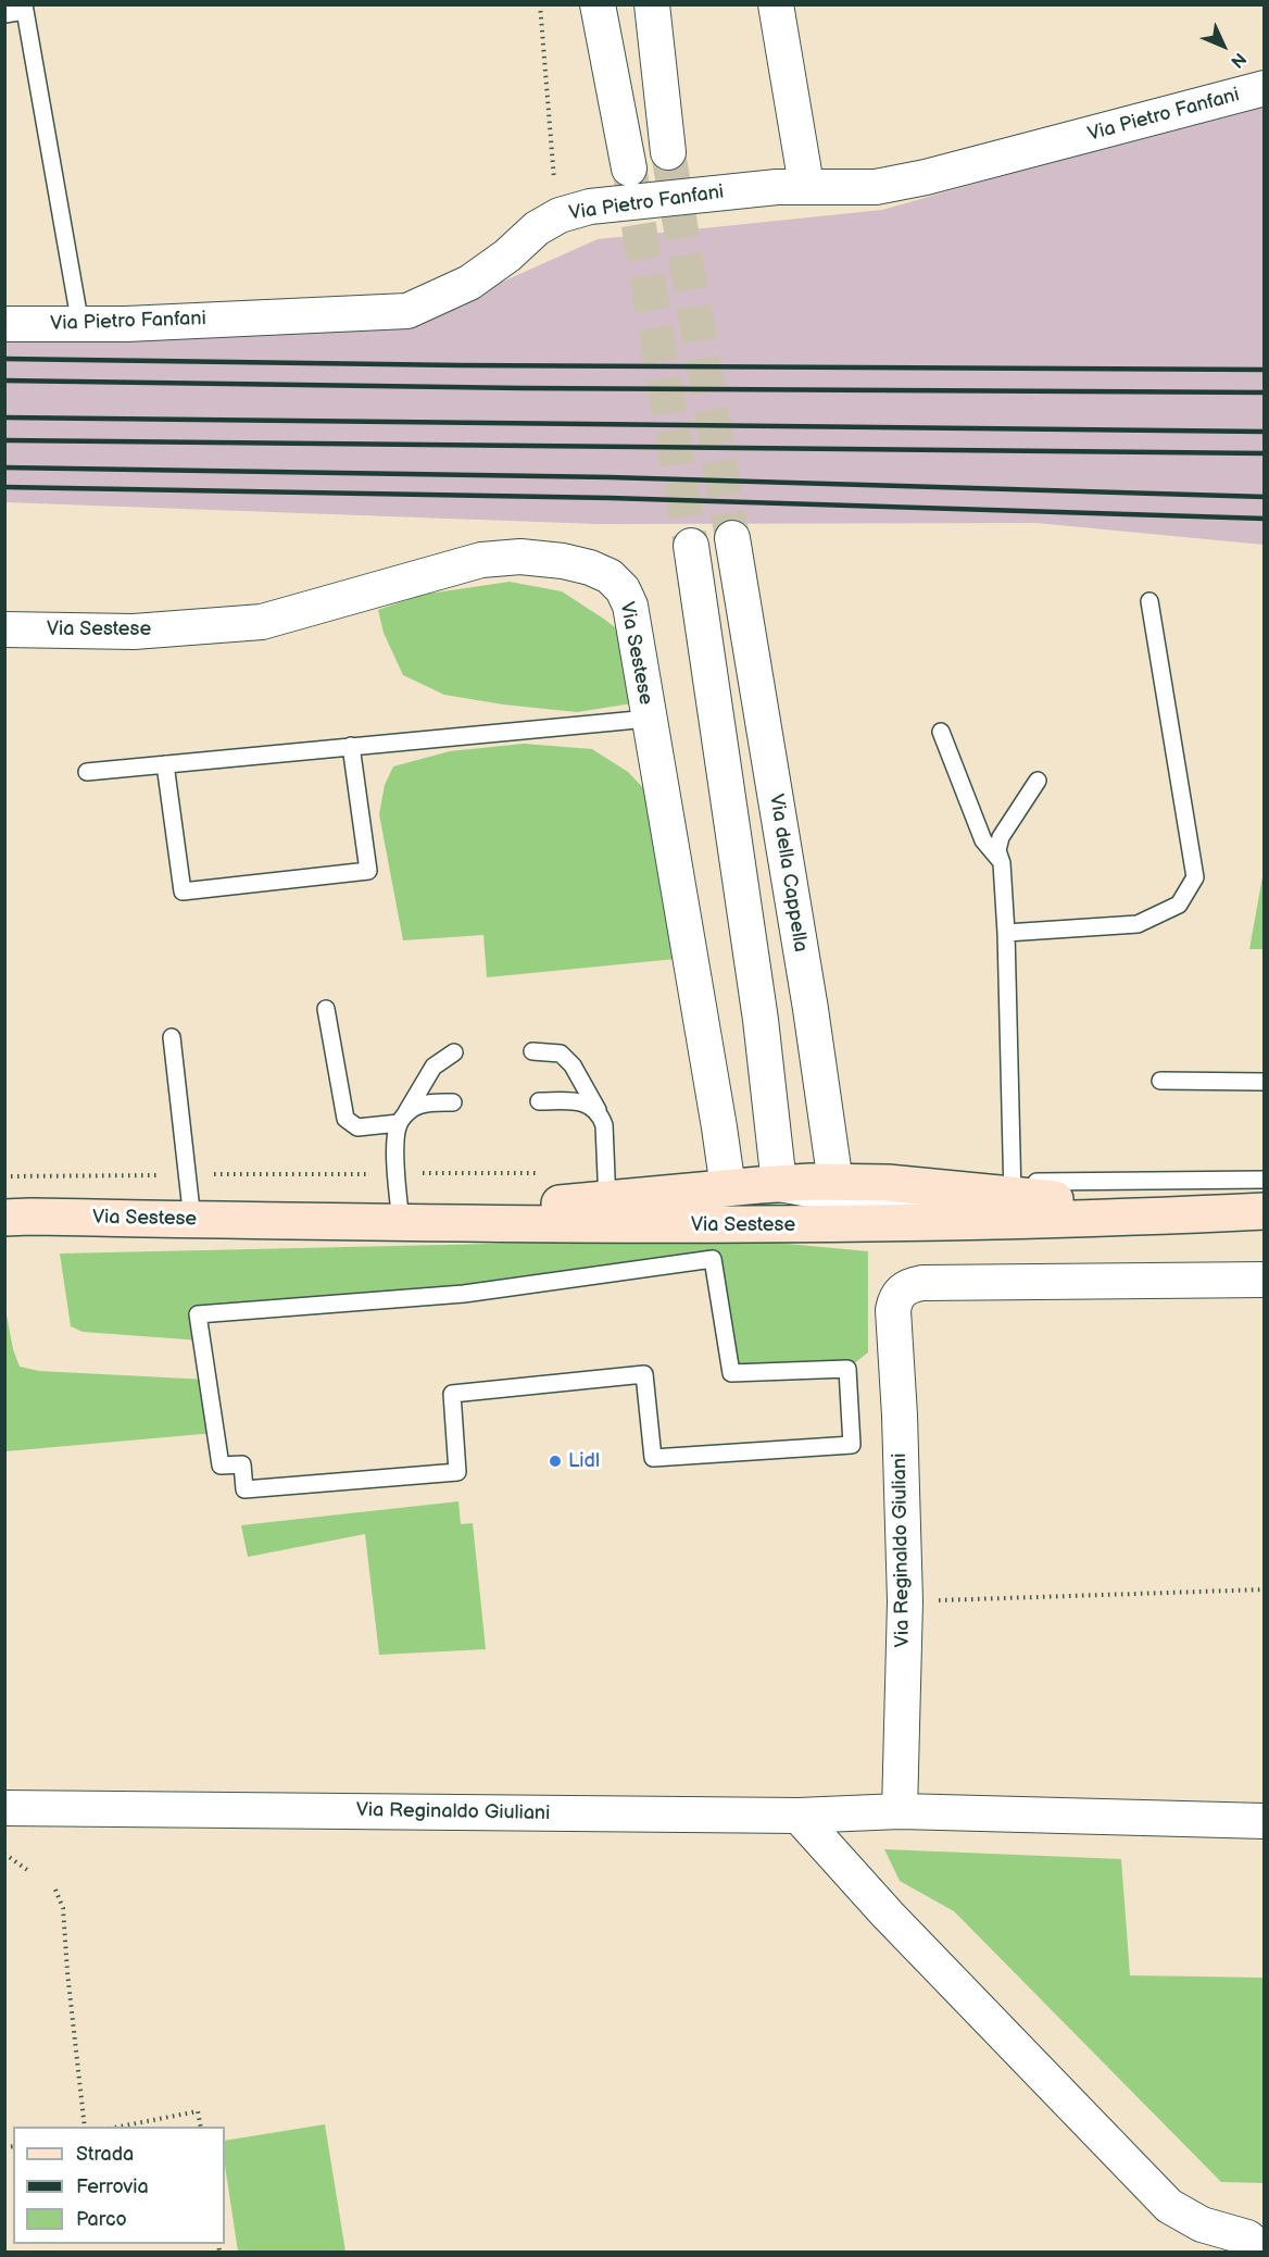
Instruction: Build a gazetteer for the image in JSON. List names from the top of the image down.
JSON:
{
  "streets": {
    "main road": ["Via Sestese"],
    "street": ["Via Pietro Fanfani", "Via della Cappella", "Via Reginaldo Giuliani"]
  },
  "crossings": [
    ["Via Sestese", "Via della Cappella"]
  ],
  "places": ["Lidl"],
  "legend": ["Strada", "Ferrovia", "Parco"],
  "north": "bottom right"
}
